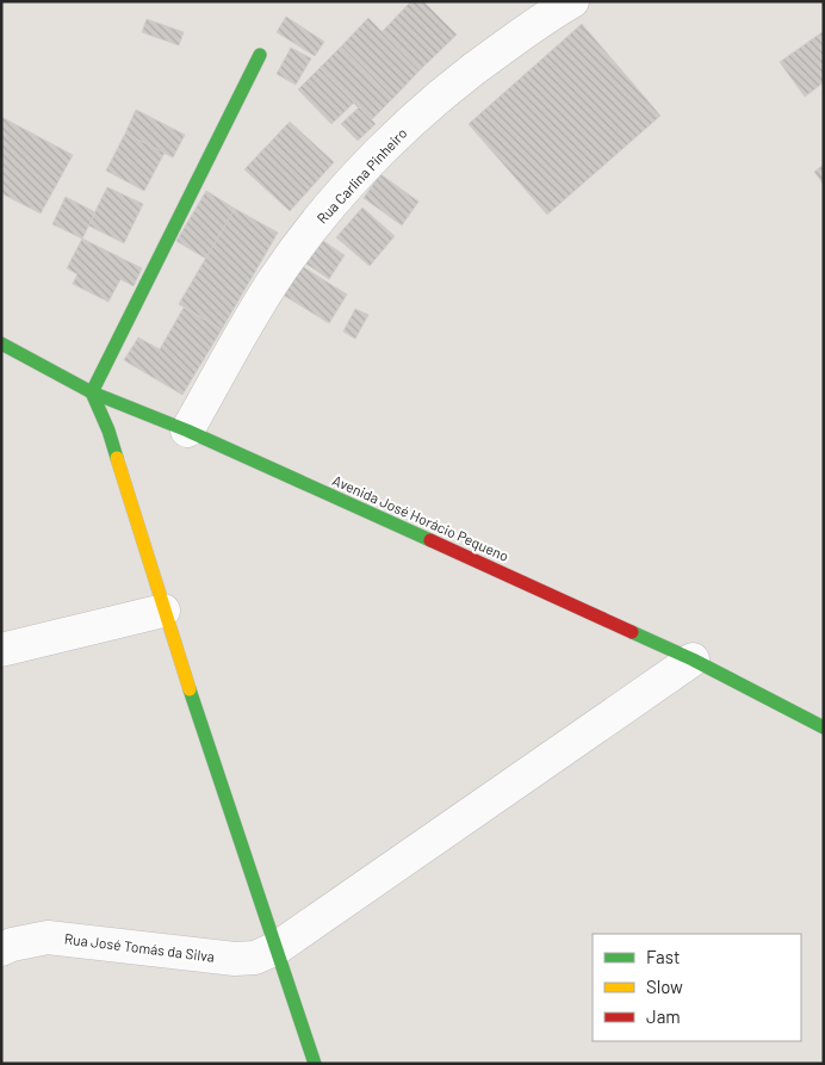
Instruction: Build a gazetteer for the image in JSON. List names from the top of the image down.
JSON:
{
  "streets": {
    "street": ["Rua Carlina Pinheiro", "Avenida José Horácio Pequeno", "Rua José Tomás da Silva"]
  },
  "crossings": [
    ["Rua Carlina Pinheiro", "Avenida José Horácio Pequeno"],
    ["Avenida José Horácio Pequeno", "Rua José Tomás da Silva"]
  ],
  "legend": ["Fast", "Slow", "Jam"]
}
